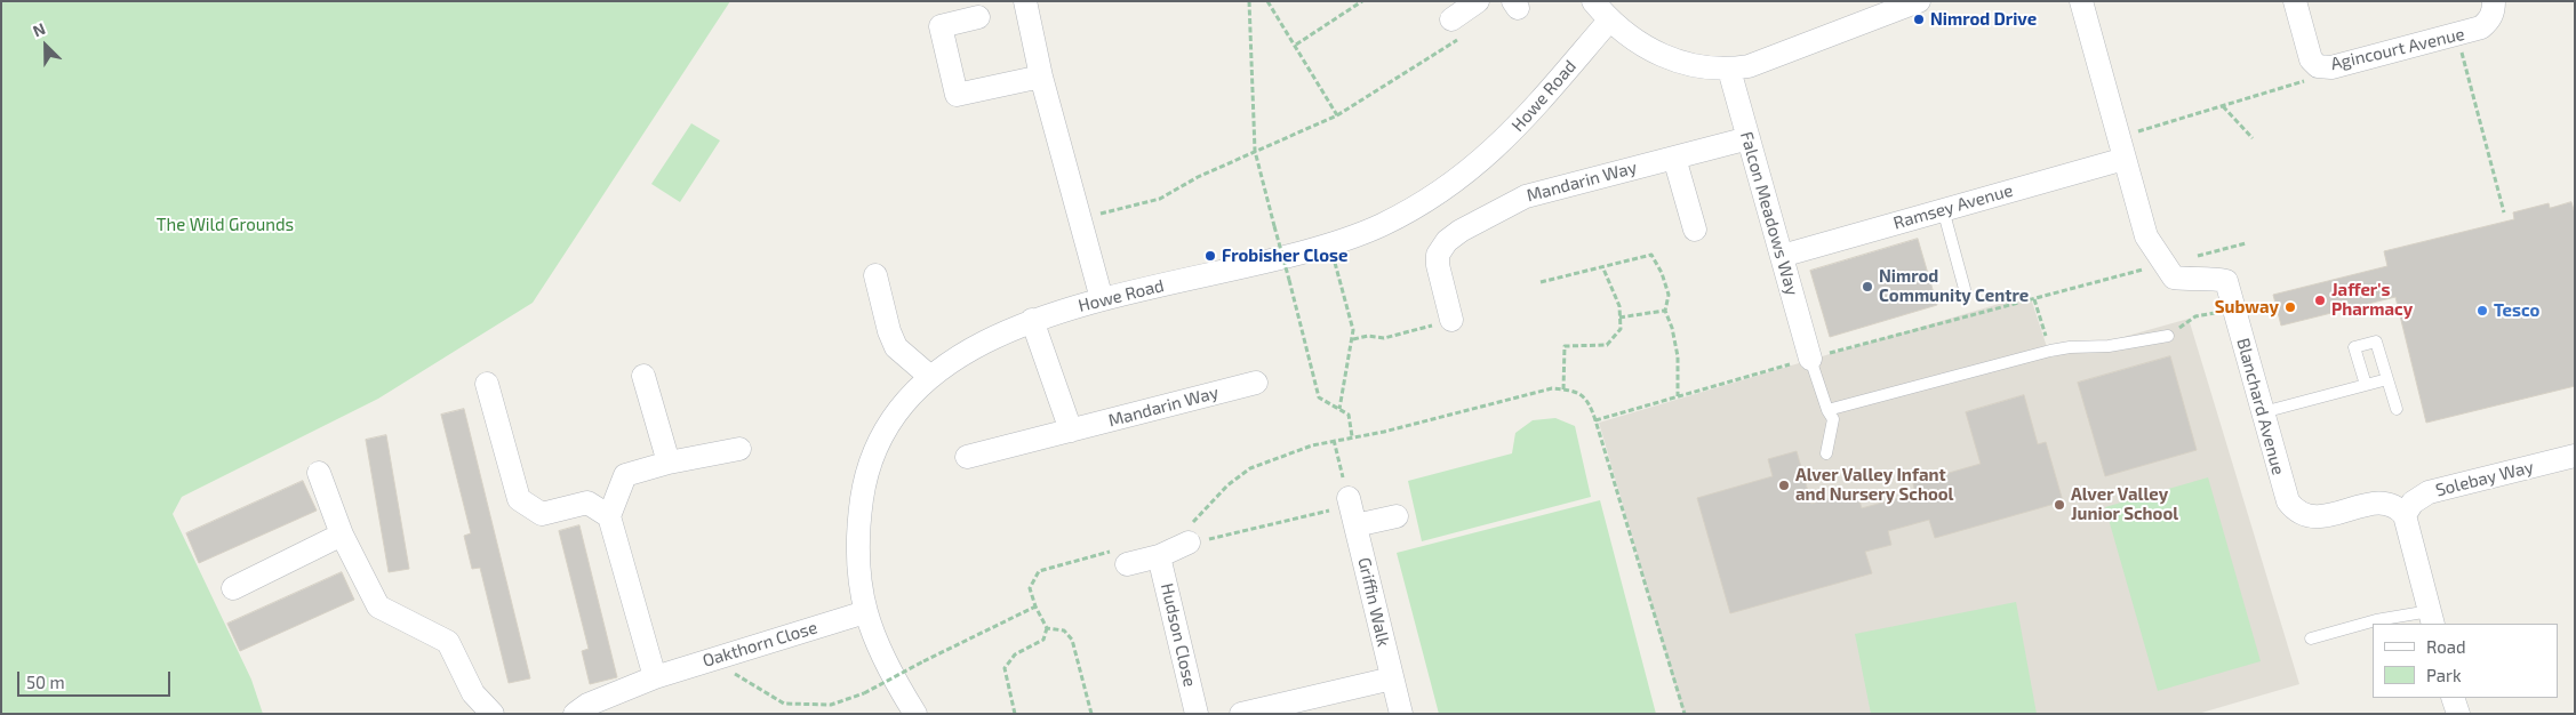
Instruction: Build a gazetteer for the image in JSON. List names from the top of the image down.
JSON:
{
  "streets": {
    "street": [
      "Agincourt Avenue",
      "Howe Road",
      "Mandarin Way",
      "Ramsey Avenue",
      "Falcon Meadows Way",
      "Blanchard Avenue",
      "Solebay Way",
      "Griffin Walk",
      "Hudson Close",
      "Oakthorn Close"
    ]
  },
  "crossings": [
    ["Howe Road", "Oakthorn Close"],
    ["Mandarin Way", "Falcon Meadows Way"],
    ["Ramsey Avenue", "Falcon Meadows Way"],
    ["Ramsey Avenue", "Blanchard Avenue"],
    ["Blanchard Avenue", "Solebay Way"]
  ],
  "parks": ["The Wild Grounds"],
  "places": [
    "Nimrod Drive",
    "Frobisher Close",
    "Nimrod Community Centre",
    "Jaffer's Pharmacy",
    "Subway",
    "Tesco",
    "Alver Valley Infant and Nursery School",
    "Alver Valley Junior School"
  ],
  "legend": ["Road", "Park"],
  "scale_bar": "50 m",
  "north": "top left"
}
